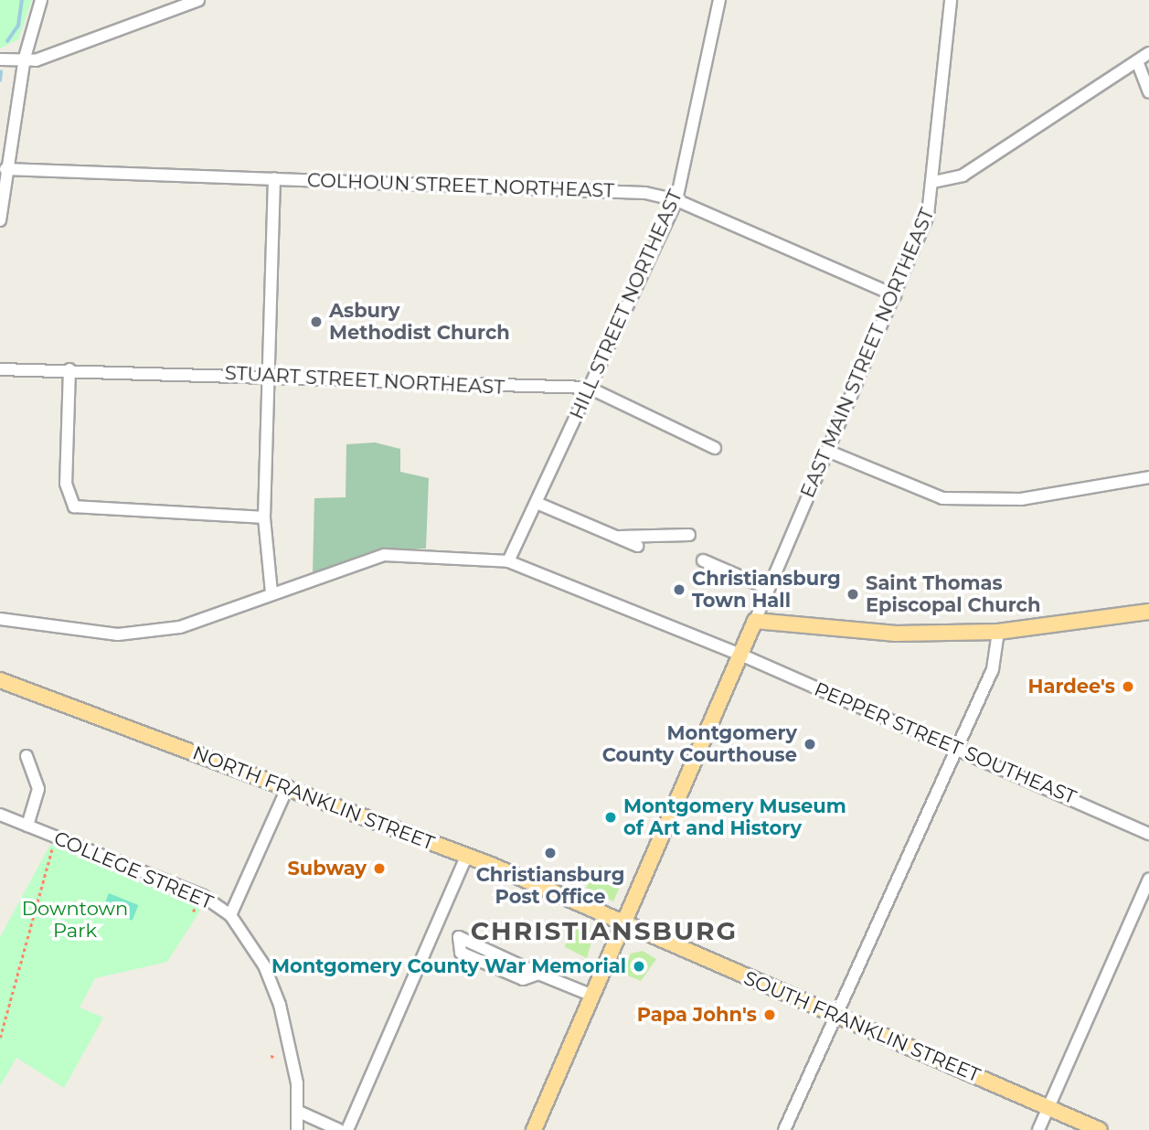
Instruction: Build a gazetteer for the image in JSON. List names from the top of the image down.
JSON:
{
  "streets": {
    "main road": ["NORTH FRANKLIN STREET", "SOUTH FRANKLIN STREET"],
    "street": [
      "COLHOUN STREET NORTHEAST",
      "HILL STREET NORTHEAST",
      "EAST MAIN STREET NORTHEAST",
      "STUART STREET NORTHEAST",
      "PEPPER STREET SOUTHEAST",
      "COLLEGE STREET"
    ]
  },
  "crossings": [
    ["COLHOUN STREET NORTHEAST", "HILL STREET NORTHEAST"],
    ["COLHOUN STREET NORTHEAST", "EAST MAIN STREET NORTHEAST"],
    ["HILL STREET NORTHEAST", "STUART STREET NORTHEAST"],
    ["HILL STREET NORTHEAST", "PEPPER STREET SOUTHEAST"],
    ["NORTH FRANKLIN STREET", "SOUTH FRANKLIN STREET"]
  ],
  "districts": ["CHRISTIANSBURG"],
  "parks": ["Downtown Park"],
  "places": [
    "Asbury Methodist Church",
    "Christiansburg Town Hall",
    "Saint Thomas Episcopal Church",
    "Hardee's",
    "Montgomery County Courthouse",
    "Montgomery Museum of Art and History",
    "Christiansburg Post Office",
    "Subway",
    "Montgomery County War Memorial",
    "Papa John's"
  ]
}
